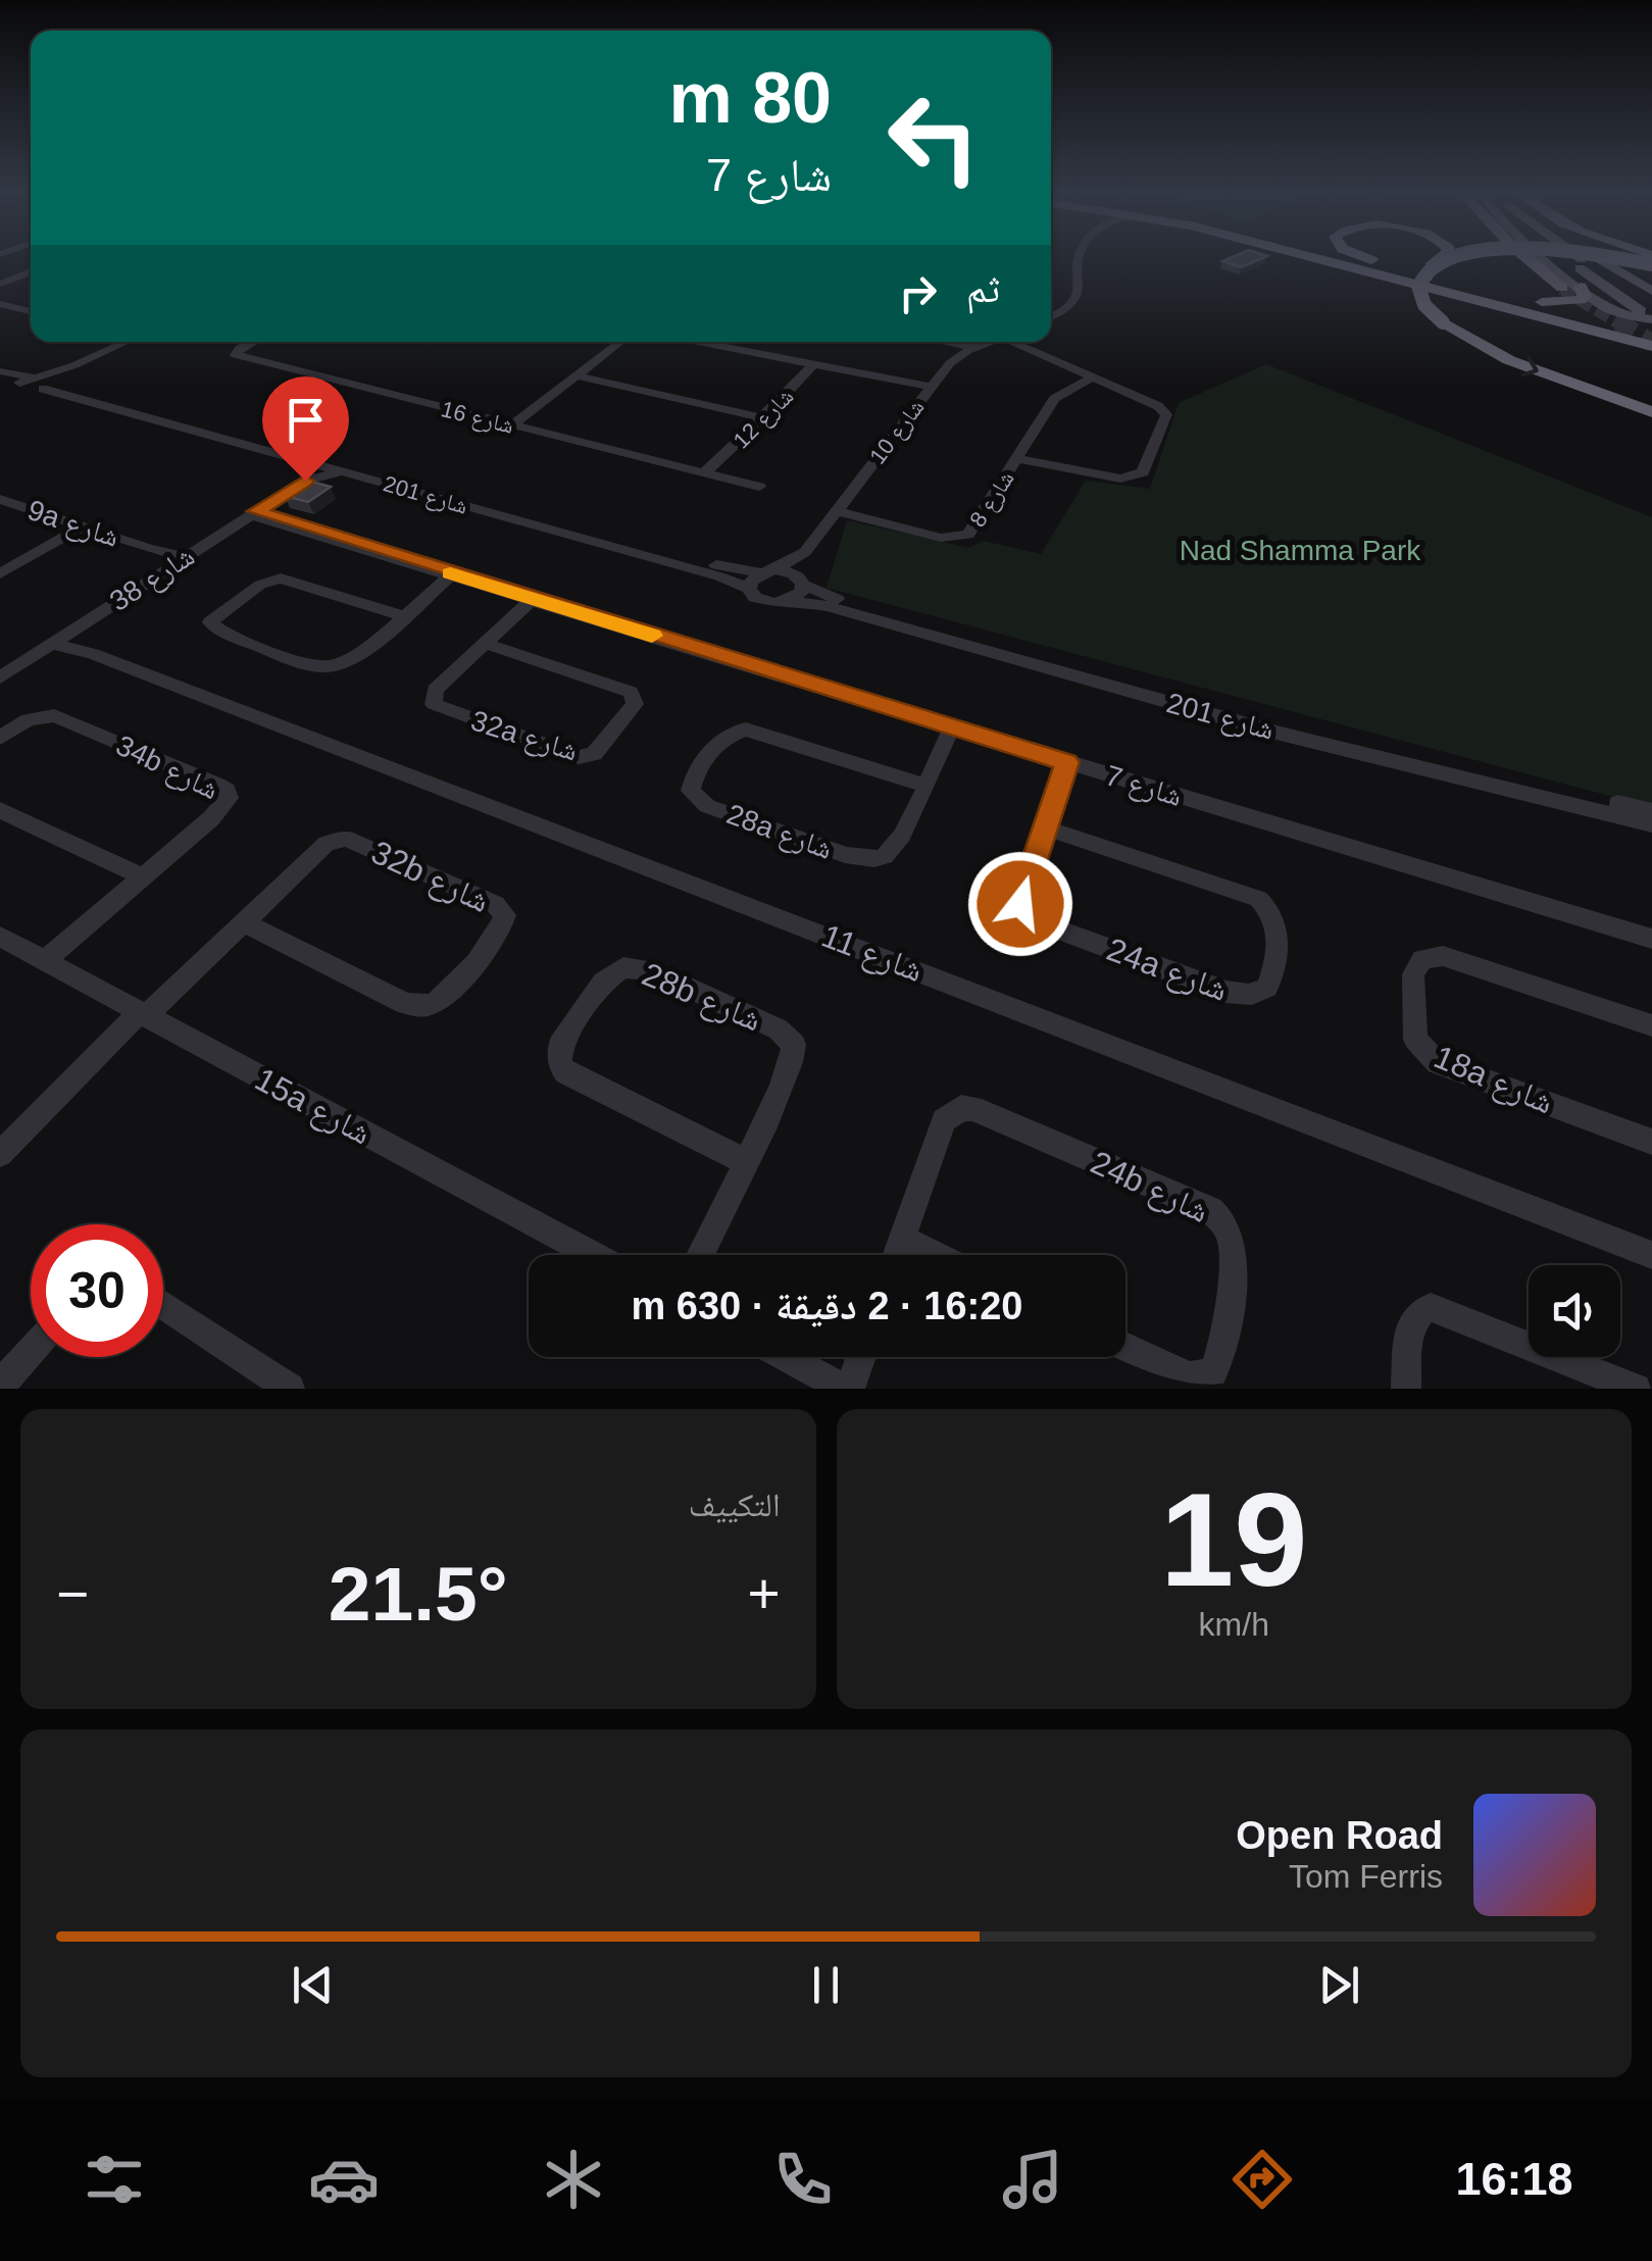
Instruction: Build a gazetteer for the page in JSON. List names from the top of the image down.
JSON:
{
  "streets": {
    "street": [
      "شارع 16",
      "شارع 12",
      "شارع 10",
      "شارع 201",
      "شارع 8",
      "9a شارع",
      "شارع 38",
      "32a شارع",
      "34b شارع",
      "شارع 7",
      "28a شارع",
      "32b شارع",
      "شارع 11",
      "24a شارع",
      "28b شارع",
      "18a شارع",
      "15a شارع",
      "24b شارع"
    ]
  },
  "crossings": [
    ["شارع 16", "شارع 12"],
    ["شارع 10", "شارع 201"],
    ["شارع 10", "شارع 8"],
    ["شارع 201", "شارع 38"],
    ["9a شارع", "شارع 38"],
    ["شارع 38", "شارع 7"],
    ["شارع 38", "شارع 11"],
    ["32a شارع", "شارع 7"],
    ["34b شارع", "15a شارع"],
    ["شارع 7", "28a شارع"],
    ["شارع 7", "24a شارع"],
    ["32b شارع", "15a شارع"]
  ],
  "parks": ["Nad Shamma Park"],
  "page": {
    "turn": ["80 m", "شارع 7"],
    "then": "ثم",
    "limit": "30",
    "trip": "16:20 · 2 دقيقة · 630 m",
    "tile": [
      ["19", "km/h"],
      "التكييف"
    ],
    "heat": ["−", "21.5°", "+"],
    "song": ["Open Road", "Tom Ferris"],
    "tabs": "16:18"
  }
}
